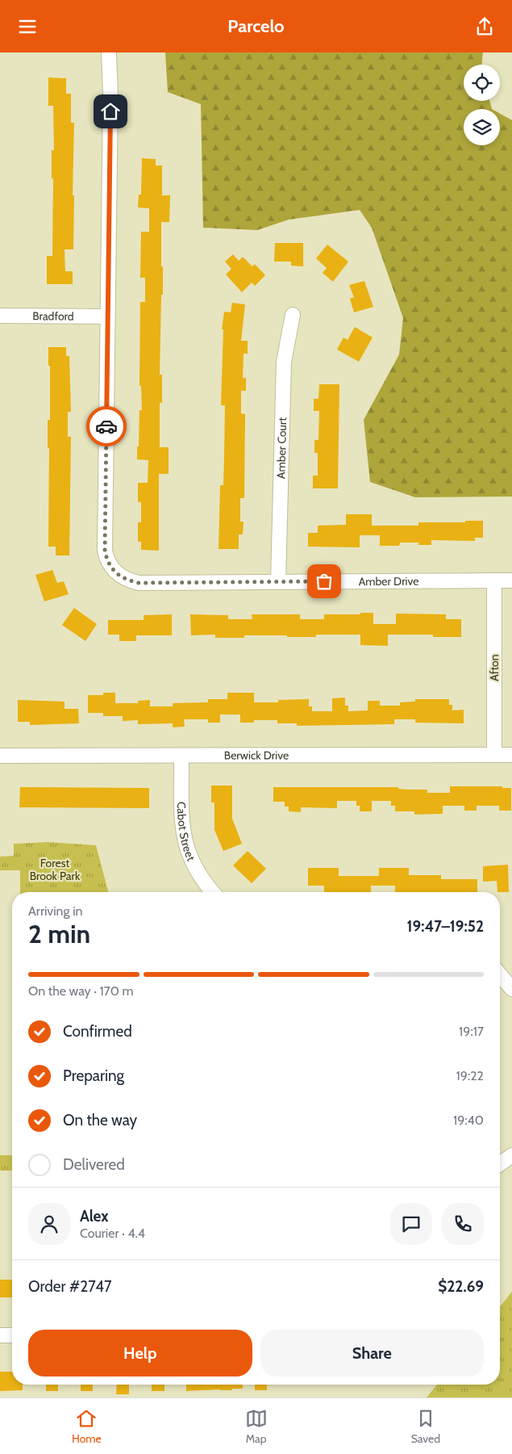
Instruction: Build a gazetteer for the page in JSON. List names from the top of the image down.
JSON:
{
  "streets": {
    "street": [
      "Bradford",
      "Amber Court",
      "Amber Drive",
      "Afton",
      "Berwick Drive",
      "Cabot Street"
    ]
  },
  "crossings": [
    ["Bradford", "Amber Drive"],
    ["Amber Court", "Amber Drive"],
    ["Amber Drive", "Afton"],
    ["Afton", "Berwick Drive"],
    ["Berwick Drive", "Cabot Street"]
  ],
  "parks": ["Forest Brook Park"],
  "page": {
    "header": "Parcelo",
    "heading": ["2 min", "Arriving in", "19:47–19:52"],
    "panel": [
      "Alex",
      "Courier · 4.4",
      "Order #2747",
      "$22.69"
    ],
    "bar": "On the way · 170 m",
    "list": [
      ["Confirmed", "19:17"],
      ["Preparing", "19:22"],
      ["On the way", "19:40"],
      "Delivered"
    ],
    "buttons": ["Help", "Share"],
    "tabs": ["Home", "Map", "Saved"]
  }
}
